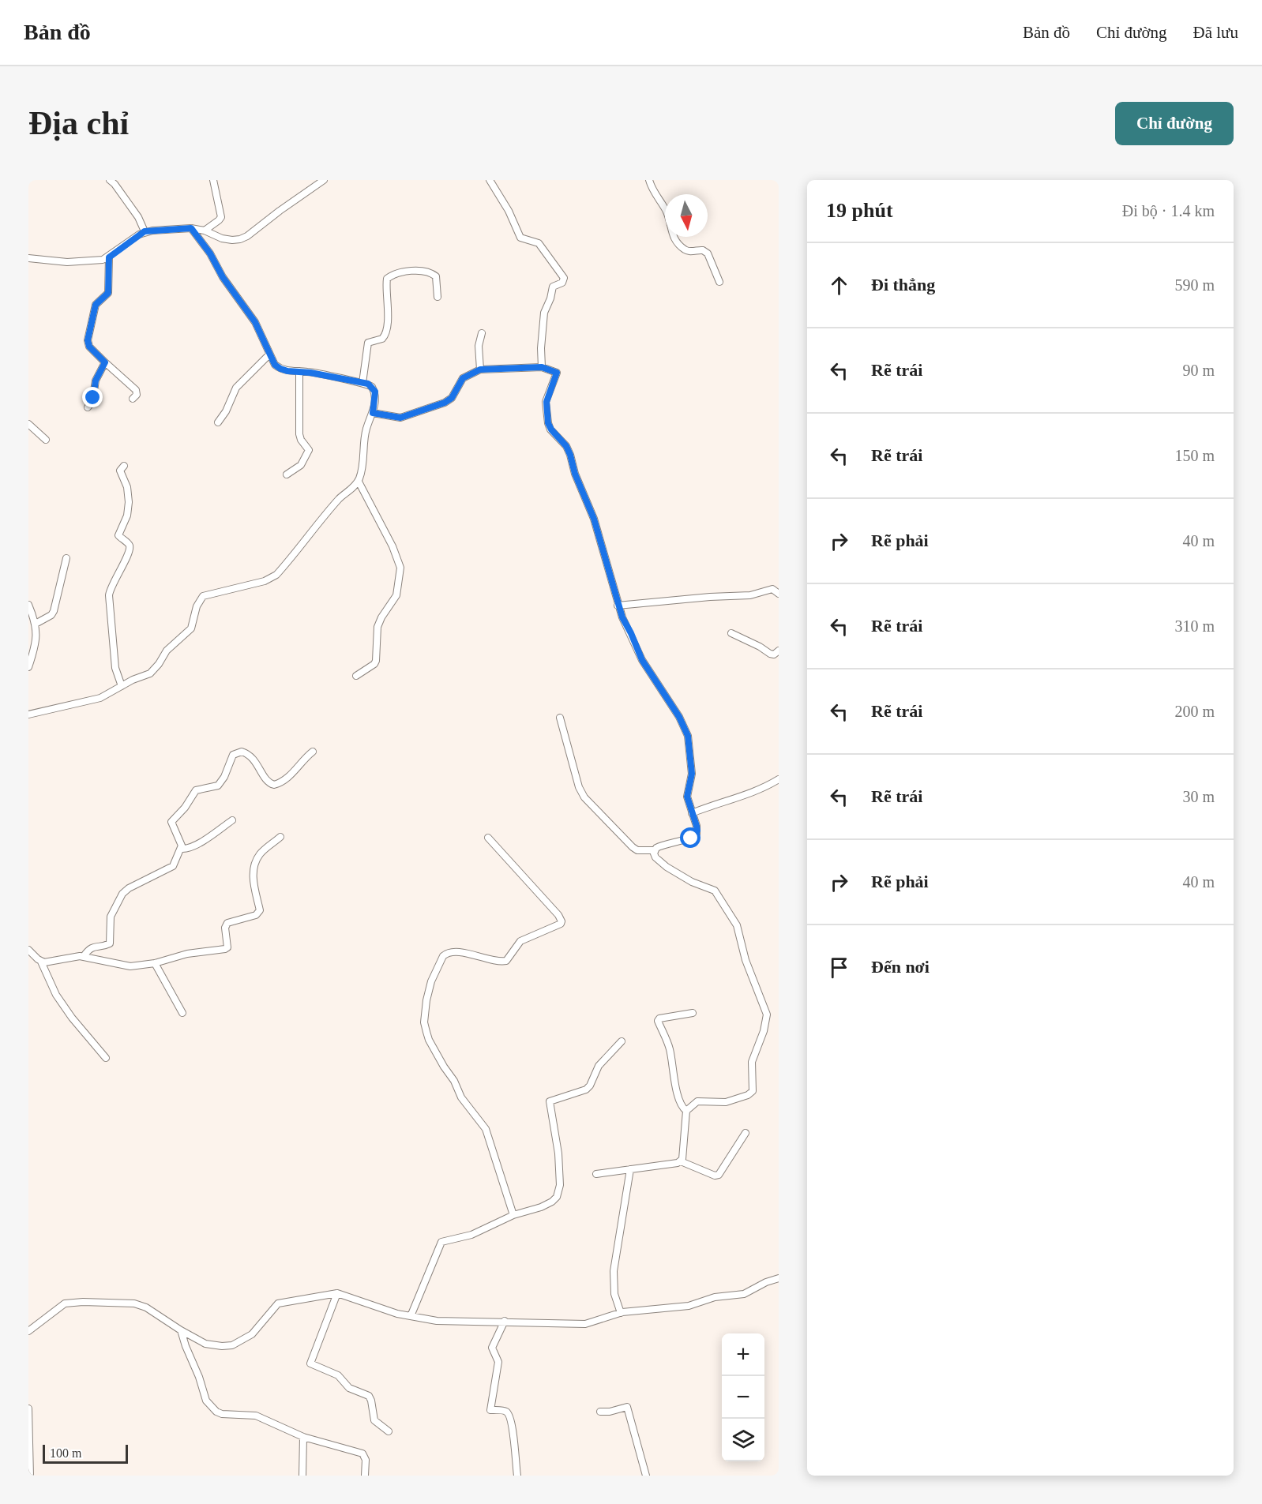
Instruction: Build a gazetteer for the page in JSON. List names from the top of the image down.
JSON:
{
  "scale_bar": "100 m",
  "north": "bottom",
  "page": {
    "header": "Bản đồ",
    "nav": ["Bản đồ", "Chỉ đường", "Đã lưu"],
    "buttons": "Chỉ đường",
    "title": "Địa chỉ",
    "heading": ["19 phút", "Đi bộ · 1.4 km"],
    "list": [
      ["Đi thẳng", "590 m"],
      ["Rẽ trái", "90 m"],
      ["Rẽ trái", "150 m"],
      ["Rẽ phải", "40 m"],
      ["Rẽ trái", "310 m"],
      ["Rẽ trái", "200 m"],
      ["Rẽ trái", "30 m"],
      ["Rẽ phải", "40 m"],
      "Đến nơi"
    ],
    "map_buttons": ["+", "−"],
    "scale": "100 m"
  }
}
